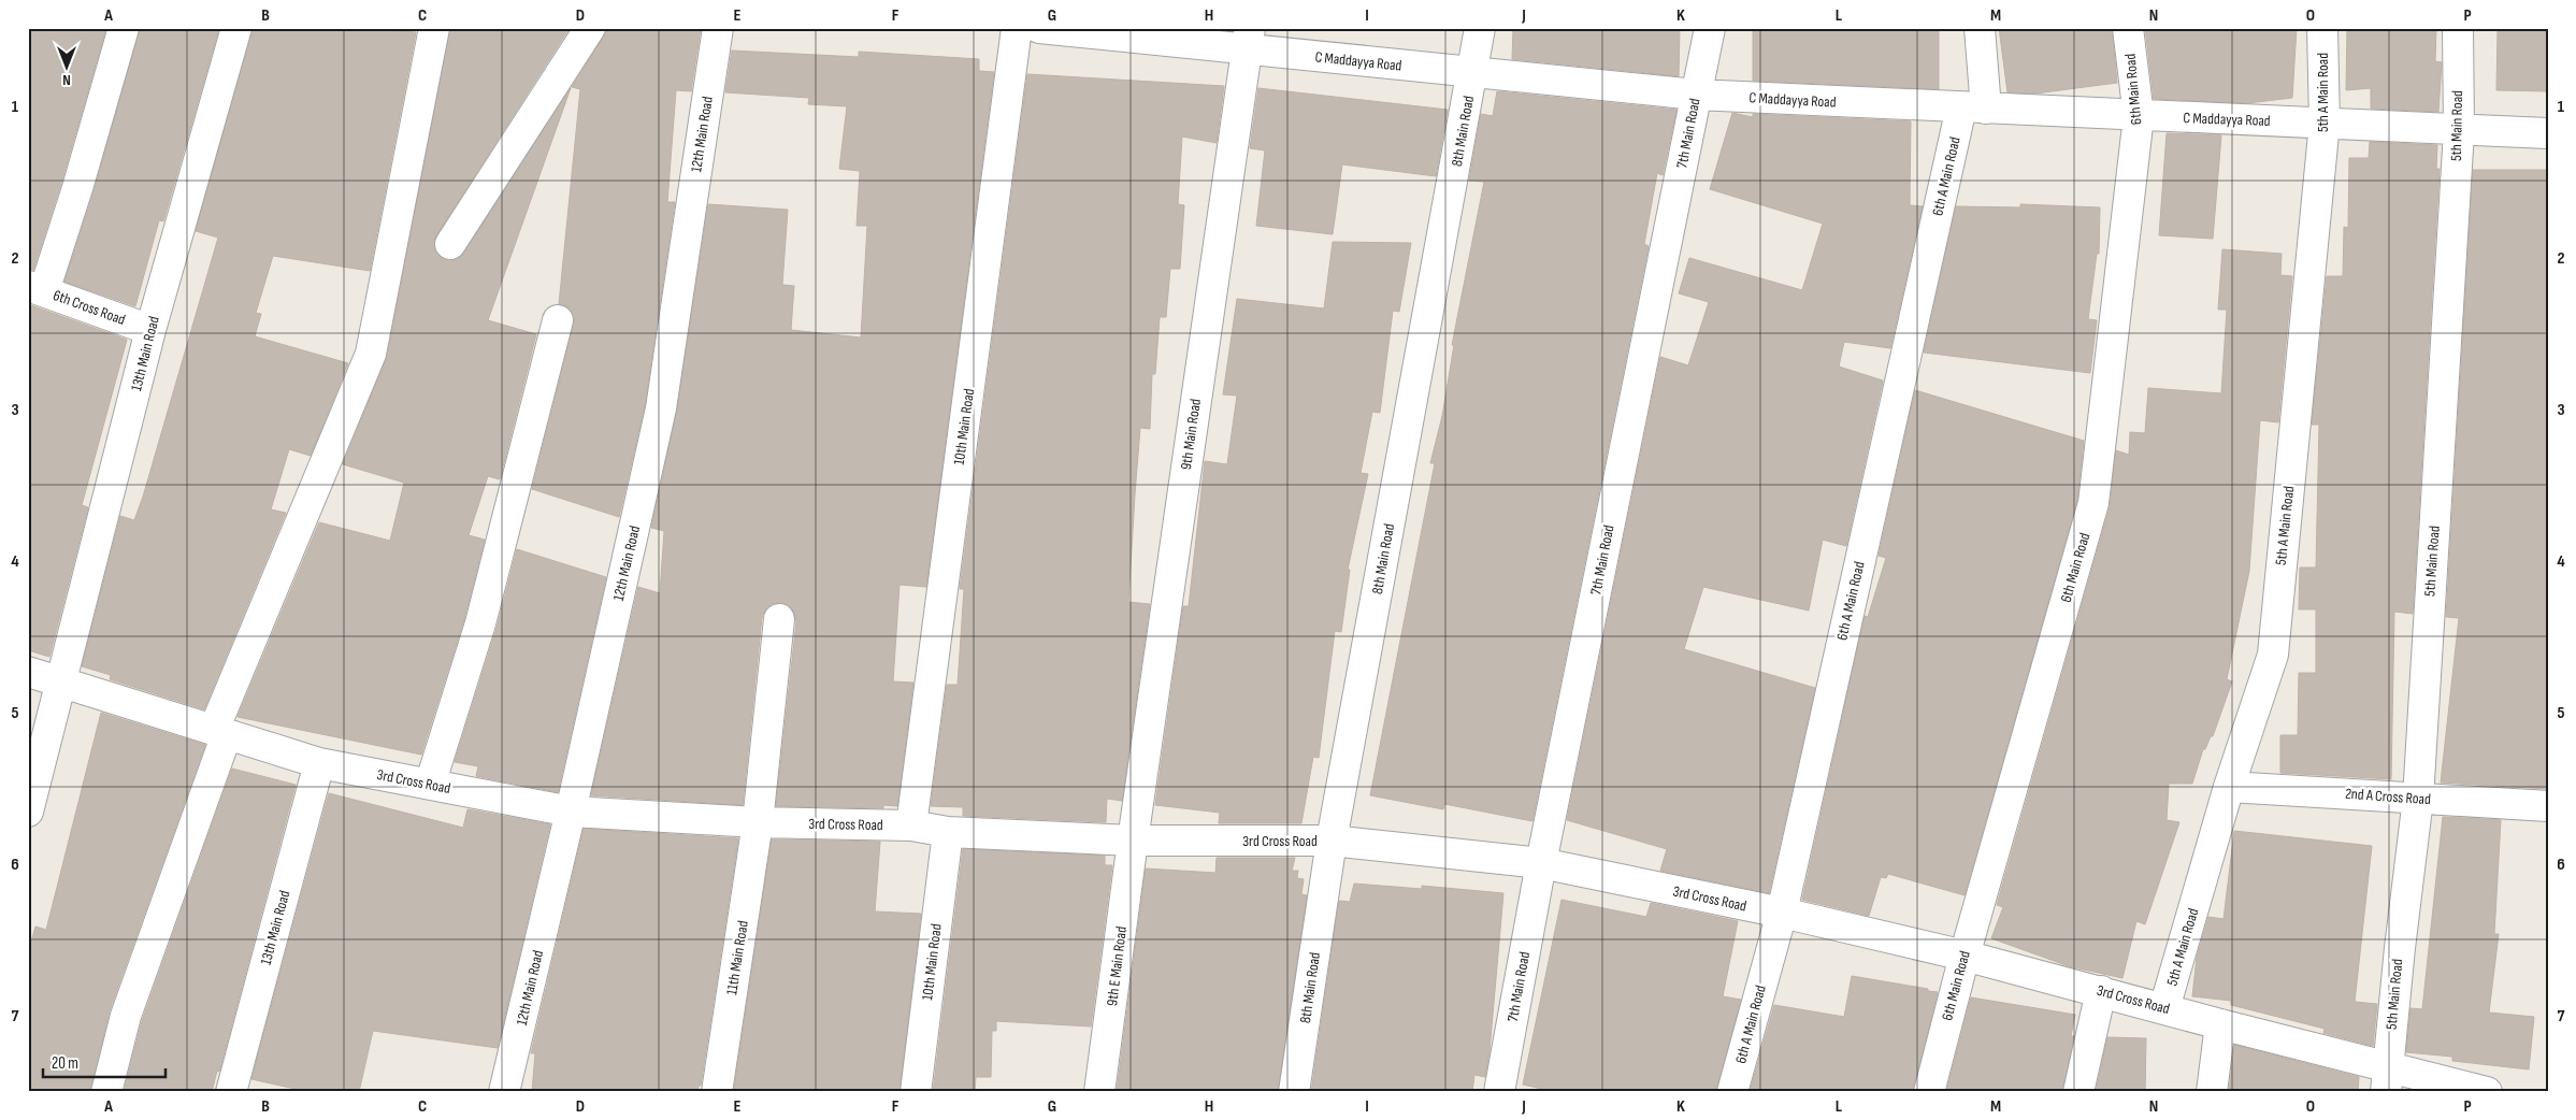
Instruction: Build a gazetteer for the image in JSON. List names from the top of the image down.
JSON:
{
  "streets": {
    "street": [
      "C Maddayya Road",
      "6th Main Road",
      "5th A Main Road",
      "5th Main Road",
      "8th Main Road",
      "7th Main Road",
      "12th Main Road",
      "6th A Main Road",
      "6th Cross Road",
      "13th Main Road",
      "10th Main Road",
      "9th Main Road",
      "3rd Cross Road",
      "2nd A Cross Road",
      "11th Main Road",
      "9th E Main Road"
    ]
  },
  "crossings": [
    ["C Maddayya Road", "6th Main Road"],
    ["C Maddayya Road", "5th A Main Road"],
    ["C Maddayya Road", "5th Main Road"],
    ["C Maddayya Road", "8th Main Road"],
    ["C Maddayya Road", "7th Main Road"],
    ["C Maddayya Road", "6th A Main Road"],
    ["C Maddayya Road", "9th Main Road"],
    ["6th Main Road", "3rd Cross Road"],
    ["5th A Main Road", "3rd Cross Road"],
    ["5th A Main Road", "2nd A Cross Road"],
    ["5th Main Road", "3rd Cross Road"],
    ["5th Main Road", "2nd A Cross Road"],
    ["8th Main Road", "3rd Cross Road"],
    ["7th Main Road", "3rd Cross Road"],
    ["12th Main Road", "3rd Cross Road"],
    ["6th A Main Road", "3rd Cross Road"],
    ["6th Cross Road", "13th Main Road"],
    ["13th Main Road", "3rd Cross Road"],
    ["10th Main Road", "3rd Cross Road"],
    ["9th Main Road", "3rd Cross Road"],
    ["9th Main Road", "9th E Main Road"],
    ["3rd Cross Road", "11th Main Road"],
    ["3rd Cross Road", "9th E Main Road"]
  ],
  "scale_bar": "20 m",
  "north": "bottom",
  "grid": {
    "columns": [
      "A",
      "B",
      "C",
      "D",
      "E",
      "F",
      "G",
      "H",
      "I",
      "J",
      "K",
      "L",
      "M",
      "N",
      "O",
      "P"
    ],
    "rows": [
      "1",
      "2",
      "3",
      "4",
      "5",
      "6",
      "7"
    ]
  }
}
